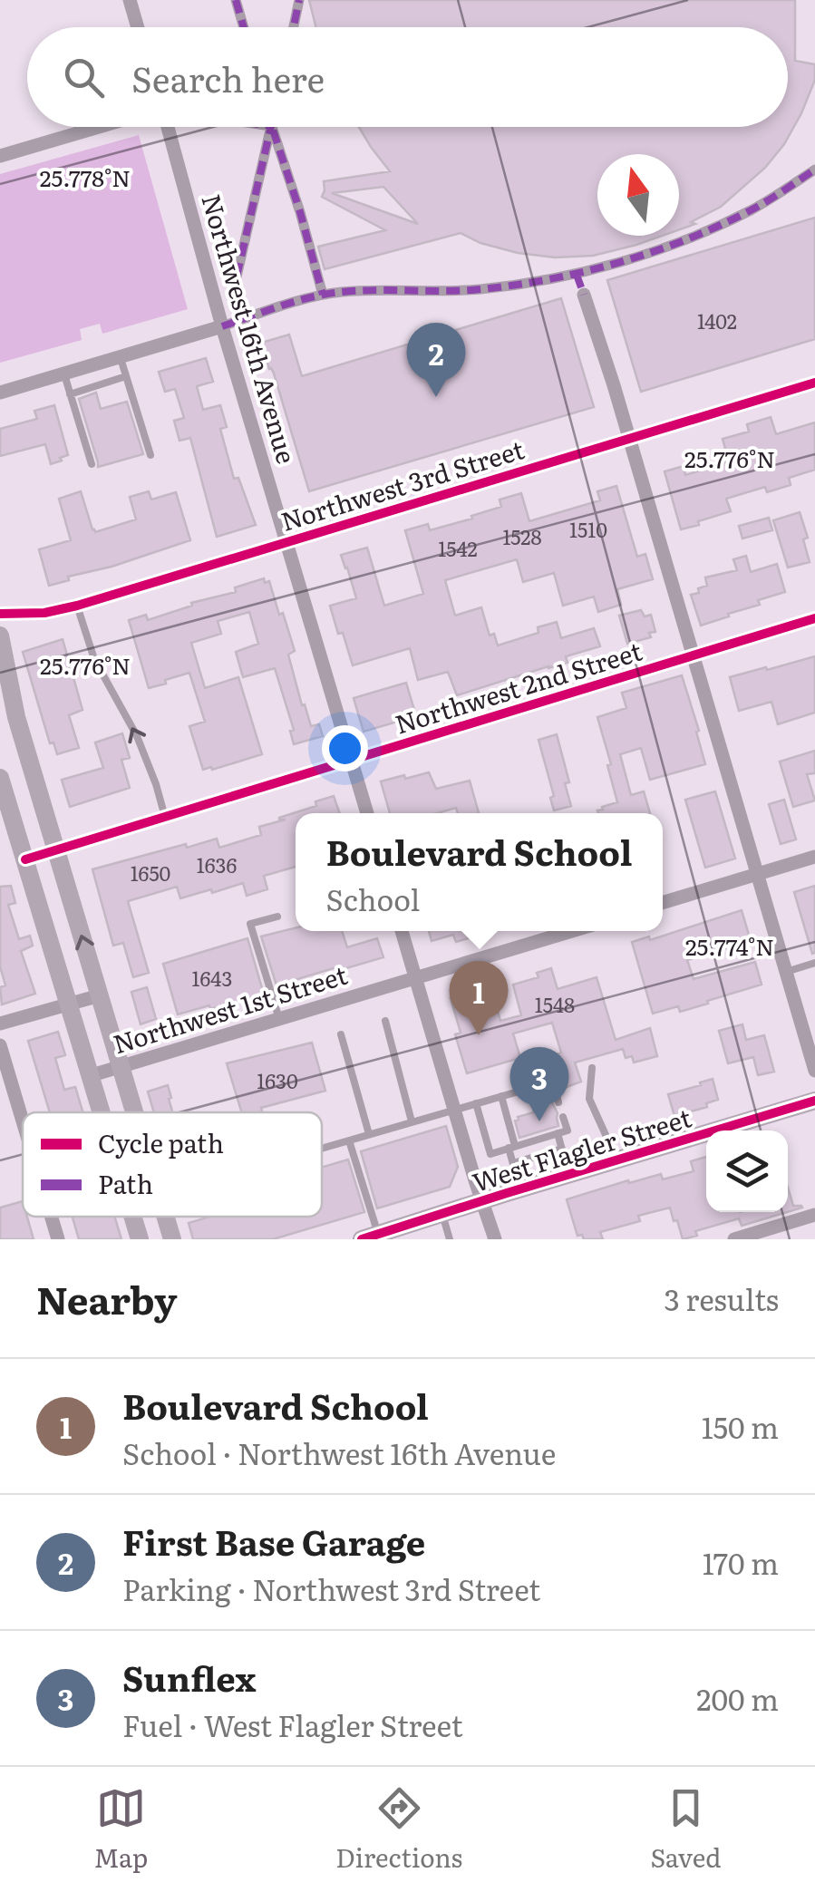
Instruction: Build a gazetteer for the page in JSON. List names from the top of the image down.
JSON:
{
  "streets": {
    "main road": ["West Flagler Street"],
    "street": [
      "Northwest 16th Avenue",
      "Northwest 3rd Street",
      "Northwest 2nd Street",
      "Northwest 1st Street"
    ]
  },
  "crossings": [
    ["Northwest 16th Avenue", "Northwest 3rd Street"],
    ["Northwest 16th Avenue", "Northwest 2nd Street"]
  ],
  "house_numbers": [
    "1402",
    "1510",
    "1528",
    "1542",
    "1636",
    "1650",
    "1643",
    "1548",
    "1630"
  ],
  "legend": ["Cycle path", "Path"],
  "north": "top",
  "page": {
    "search": "Search here",
    "pins": ["2", "1", "3"],
    "popup": ["Boulevard School", "School"],
    "heading": ["Nearby", "3 results"],
    "list": [
      {
        "mark": "1",
        "name": "Boulevard School",
        "note": "School · Northwest 16th Avenue",
        "value": "150 m"
      },
      {
        "mark": "2",
        "name": "First Base Garage",
        "note": "Parking · Northwest 3rd Street",
        "value": "170 m"
      },
      {
        "mark": "3",
        "name": "Sunflex",
        "note": "Fuel · West Flagler Street",
        "value": "200 m"
      }
    ],
    "nav": ["Map", "Directions", "Saved"]
  },
  "coordinates": ["25.778°N", "25.776°N", "25.774°N"]
}
